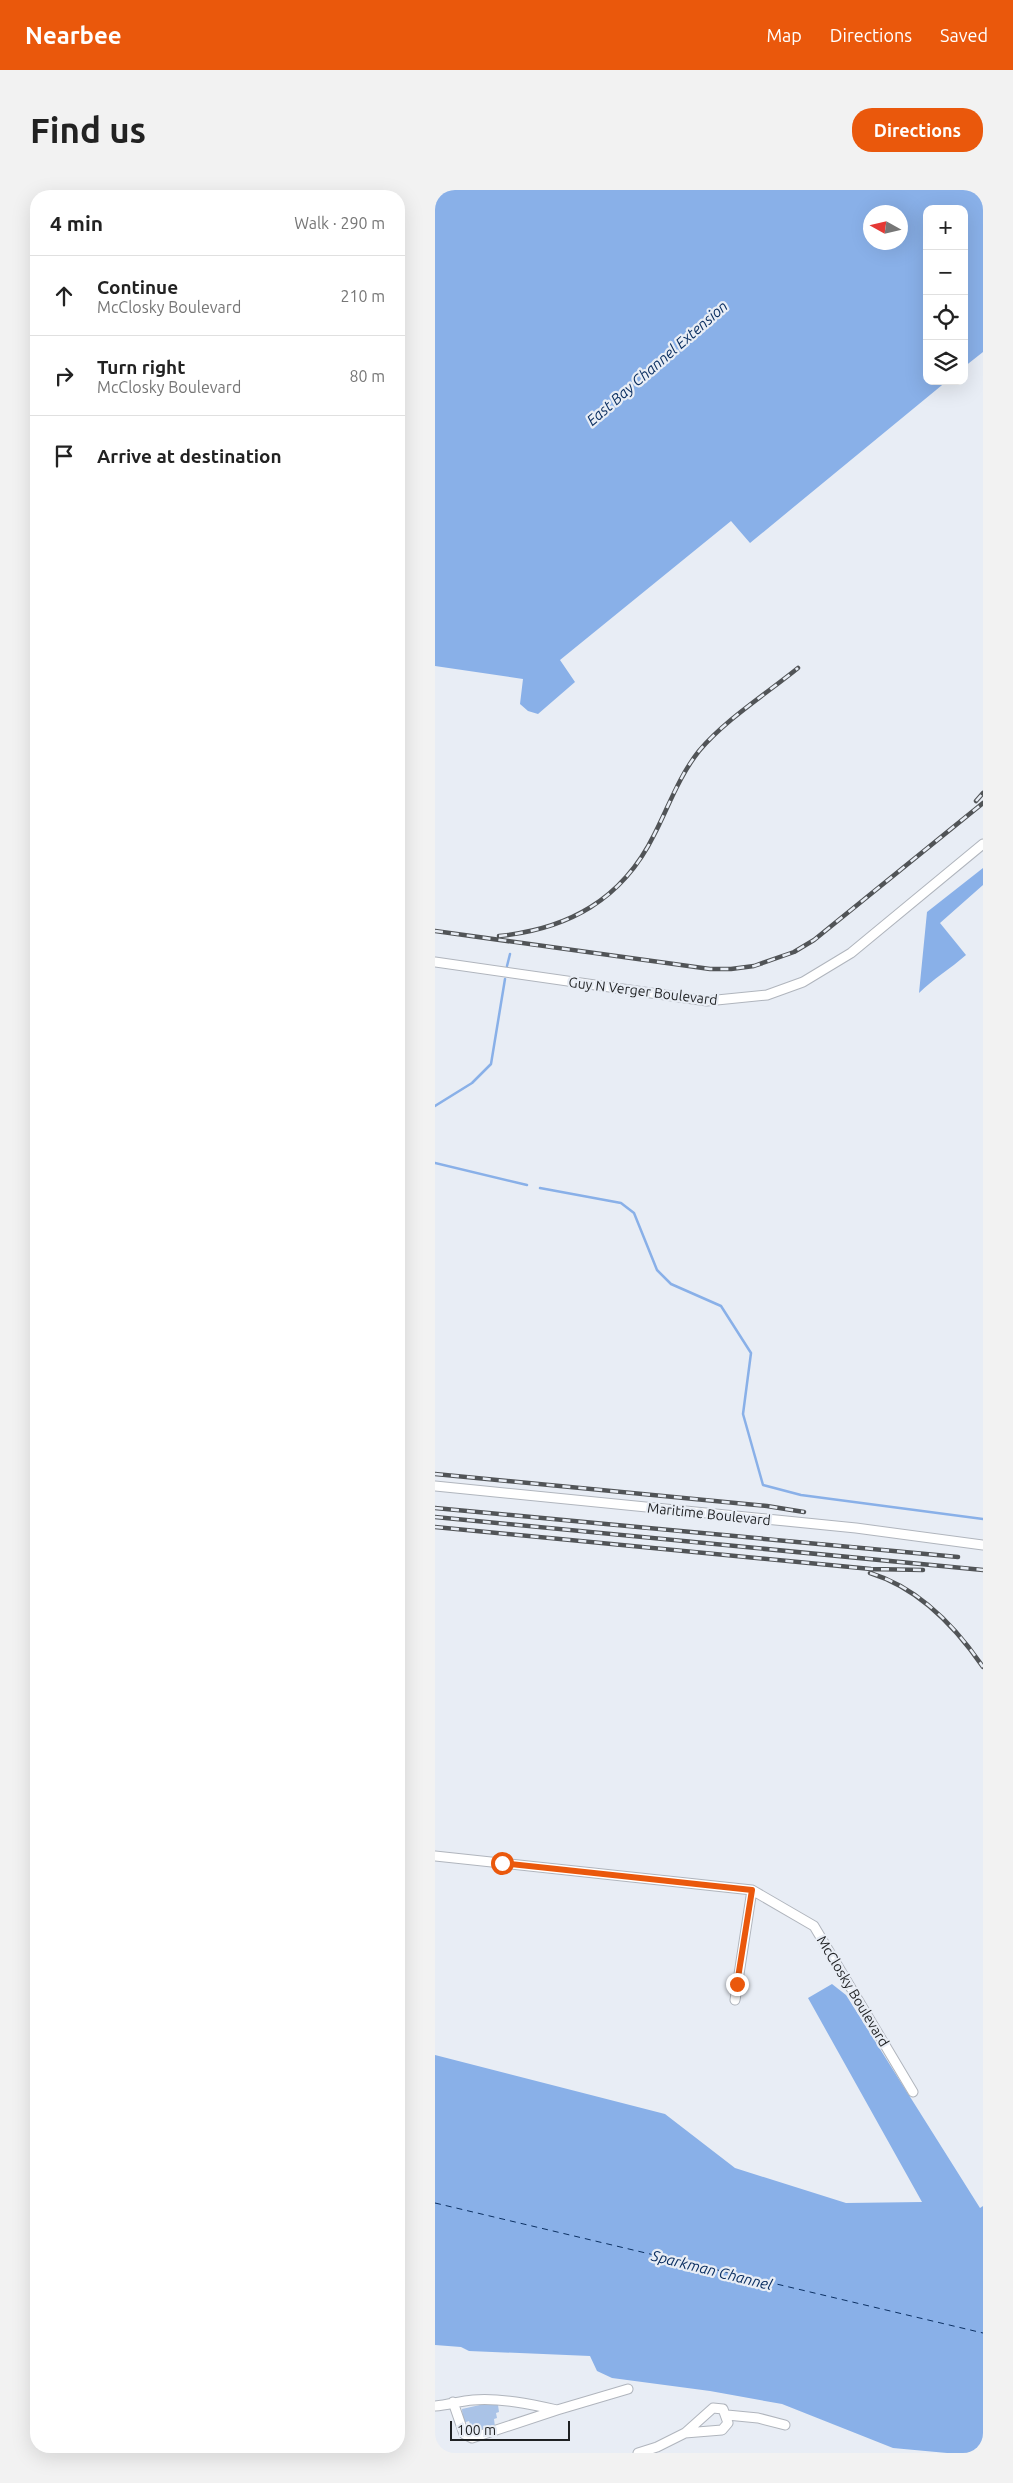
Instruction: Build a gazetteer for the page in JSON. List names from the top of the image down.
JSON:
{
  "streets": {
    "street": ["Guy N Verger Boulevard", "Maritime Boulevard", "McClosky Boulevard"]
  },
  "water": ["East Bay Channel Extension", "Sparkman Channel"],
  "scale_bar": "100 m",
  "north": "left",
  "page": {
    "header": "Nearbee",
    "nav": ["Map", "Directions", "Saved"],
    "buttons": "Directions",
    "title": "Find us",
    "heading": ["4 min", "Walk · 290 m"],
    "map_buttons": ["+", "−"],
    "list": [
      ["Continue", "McClosky Boulevard", "210 m"],
      ["Turn right", "McClosky Boulevard", "80 m"],
      "Arrive at destination"
    ],
    "scale": "100 m"
  }
}
